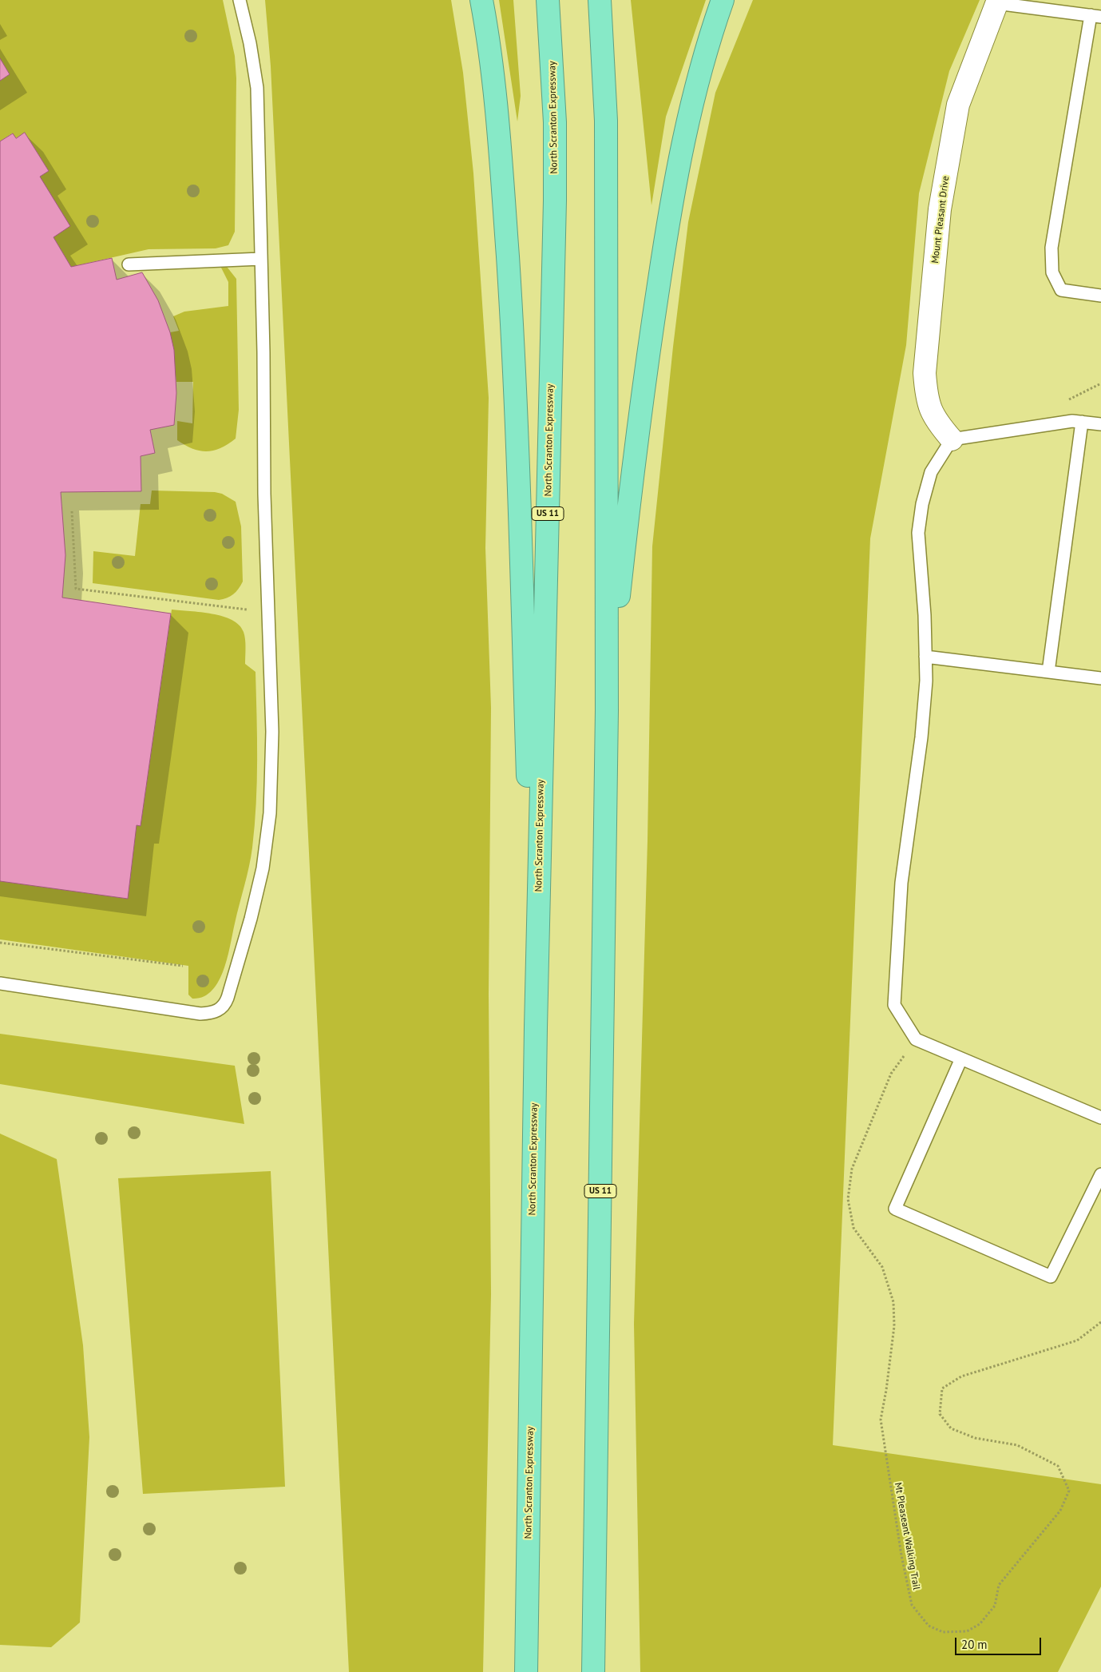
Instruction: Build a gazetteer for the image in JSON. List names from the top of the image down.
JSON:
{
  "streets": {
    "highway": ["North Scranton Expressway", "US 11"],
    "street": ["Mount Pleasant Drive"],
    "path": ["Mt Pleaseant Walking Trail"]
  },
  "scale_bar": "20 m"
}
